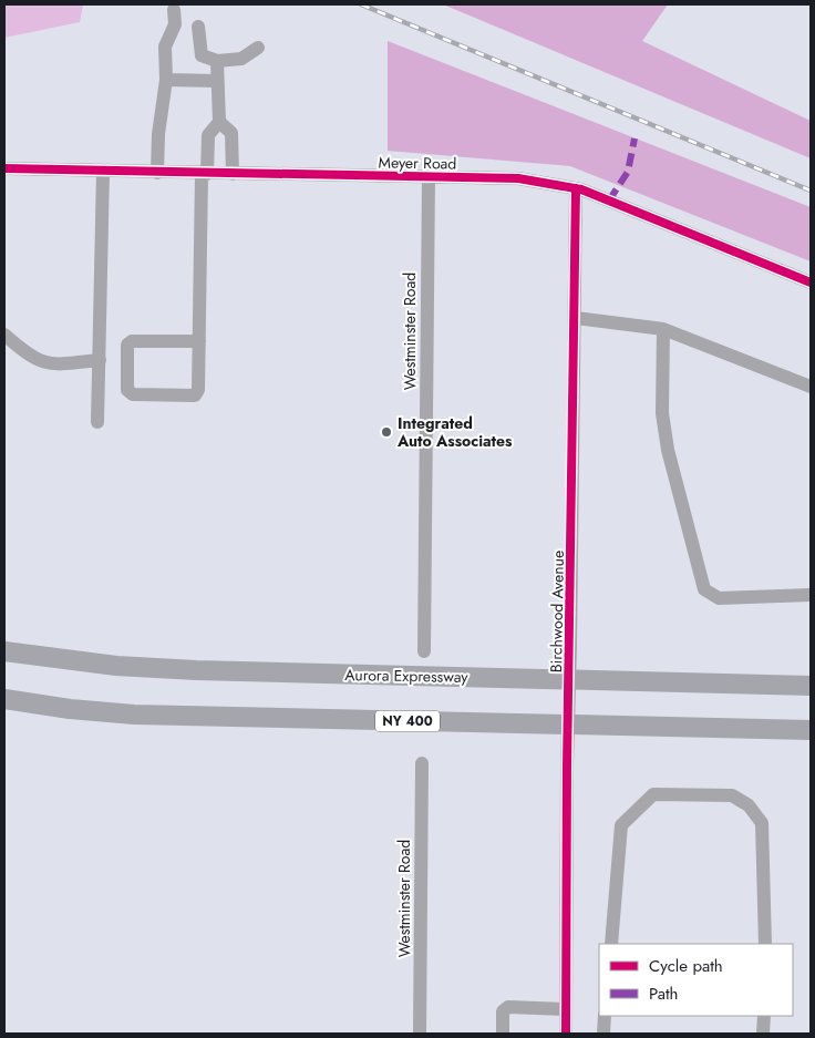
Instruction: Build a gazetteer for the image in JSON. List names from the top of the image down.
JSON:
{
  "streets": {
    "highway": ["Aurora Expressway", "NY 400"],
    "street": ["Meyer Road", "Westminster Road", "Birchwood Avenue"]
  },
  "crossings": [
    ["Meyer Road", "Westminster Road"],
    ["Meyer Road", "Birchwood Avenue"]
  ],
  "places": ["Integrated Auto Associates"],
  "legend": ["Cycle path", "Path"]
}
